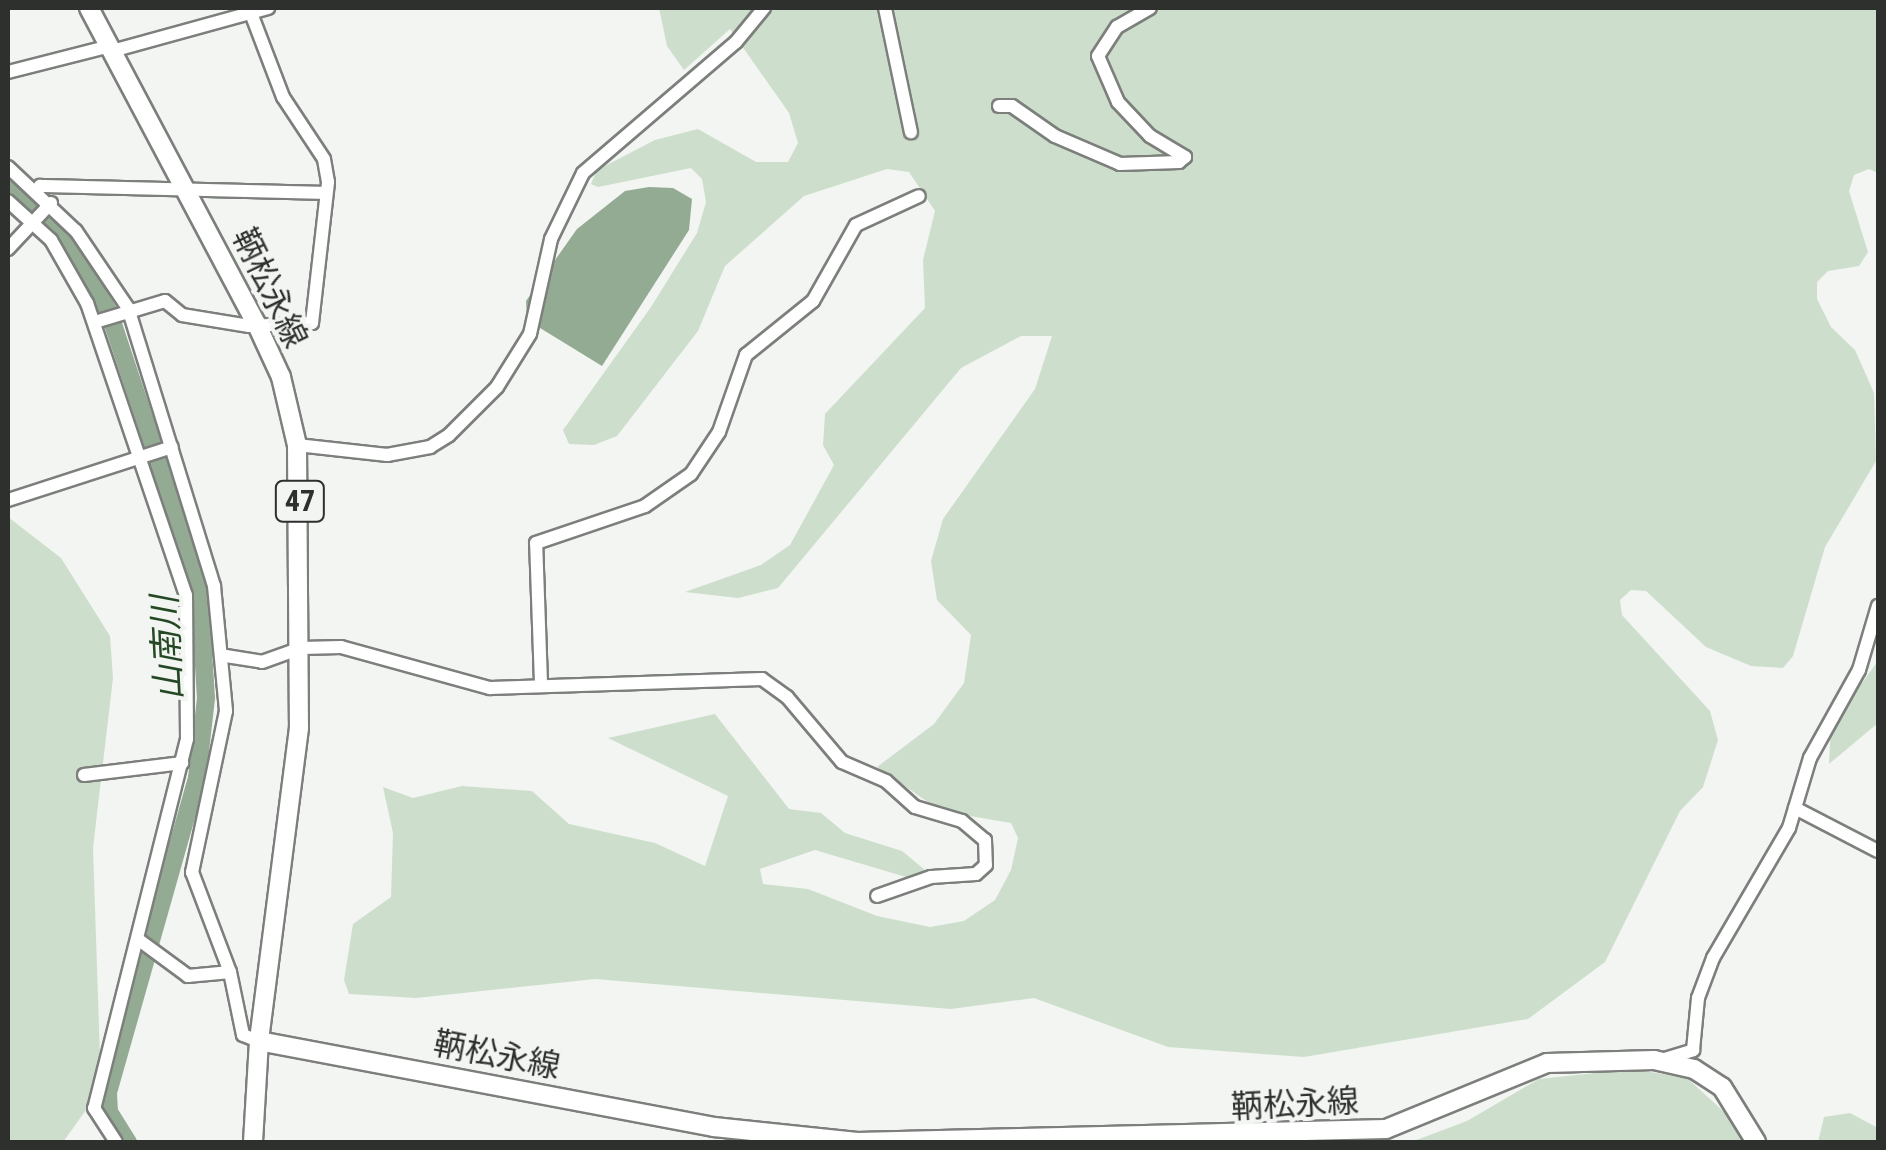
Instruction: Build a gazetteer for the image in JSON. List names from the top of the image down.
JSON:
{
  "streets": {
    "main road": ["鞆松永線", "47"]
  },
  "water": ["山南川"]
}
